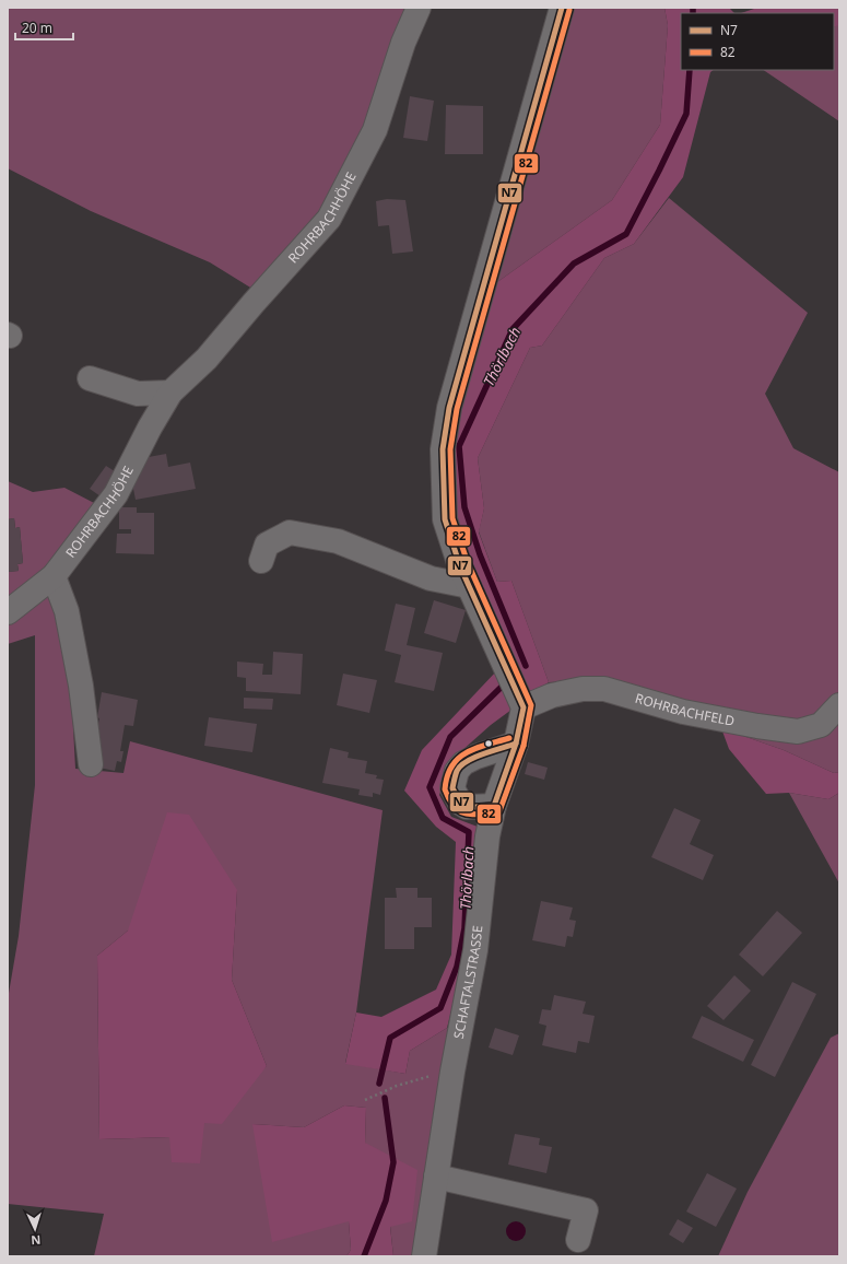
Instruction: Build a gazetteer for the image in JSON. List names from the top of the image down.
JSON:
{
  "streets": {
    "street": ["ROHRBACHHÖHE", "ROHRBACHFELD", "SCHAFTALSTRASSE"]
  },
  "crossings": [
    ["ROHRBACHFELD", "SCHAFTALSTRASSE"]
  ],
  "water": ["Thörlbach"],
  "lines": ["transit line N7", "transit line 82"],
  "legend": ["N7", "82"],
  "scale_bar": "20 m",
  "north": "bottom"
}
